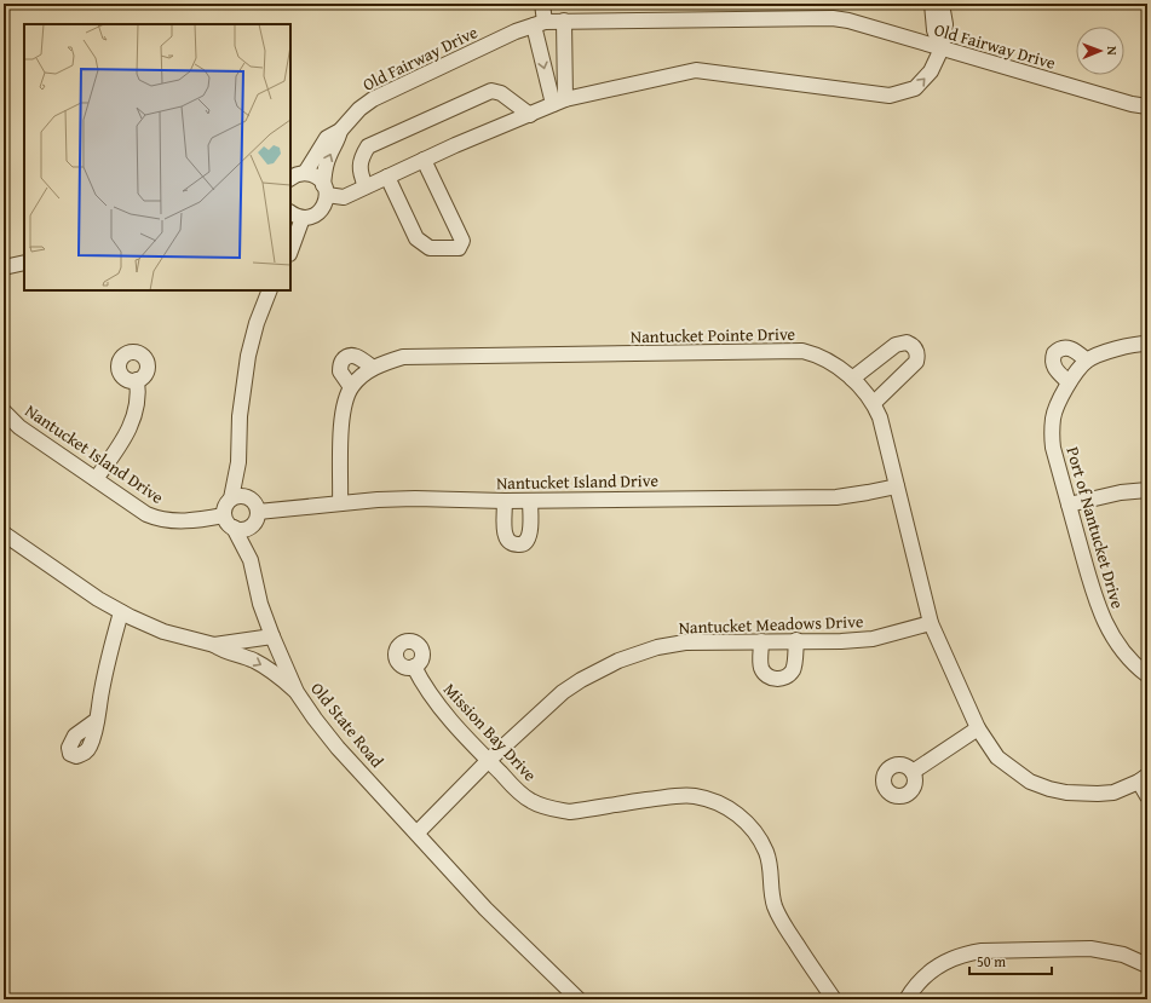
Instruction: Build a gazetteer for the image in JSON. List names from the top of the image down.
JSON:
{
  "streets": {
    "street": [
      "Old Fairway Drive",
      "Nantucket Pointe Drive",
      "Nantucket Island Drive",
      "Port of Nantucket Drive",
      "Nantucket Meadows Drive",
      "Old State Road",
      "Mission Bay Drive"
    ]
  },
  "crossings": [
    ["Nantucket Pointe Drive", "Nantucket Island Drive"],
    ["Nantucket Pointe Drive", "Nantucket Meadows Drive"],
    ["Nantucket Meadows Drive", "Old State Road"],
    ["Nantucket Meadows Drive", "Mission Bay Drive"]
  ],
  "scale_bar": "50 m",
  "north": "right"
}
